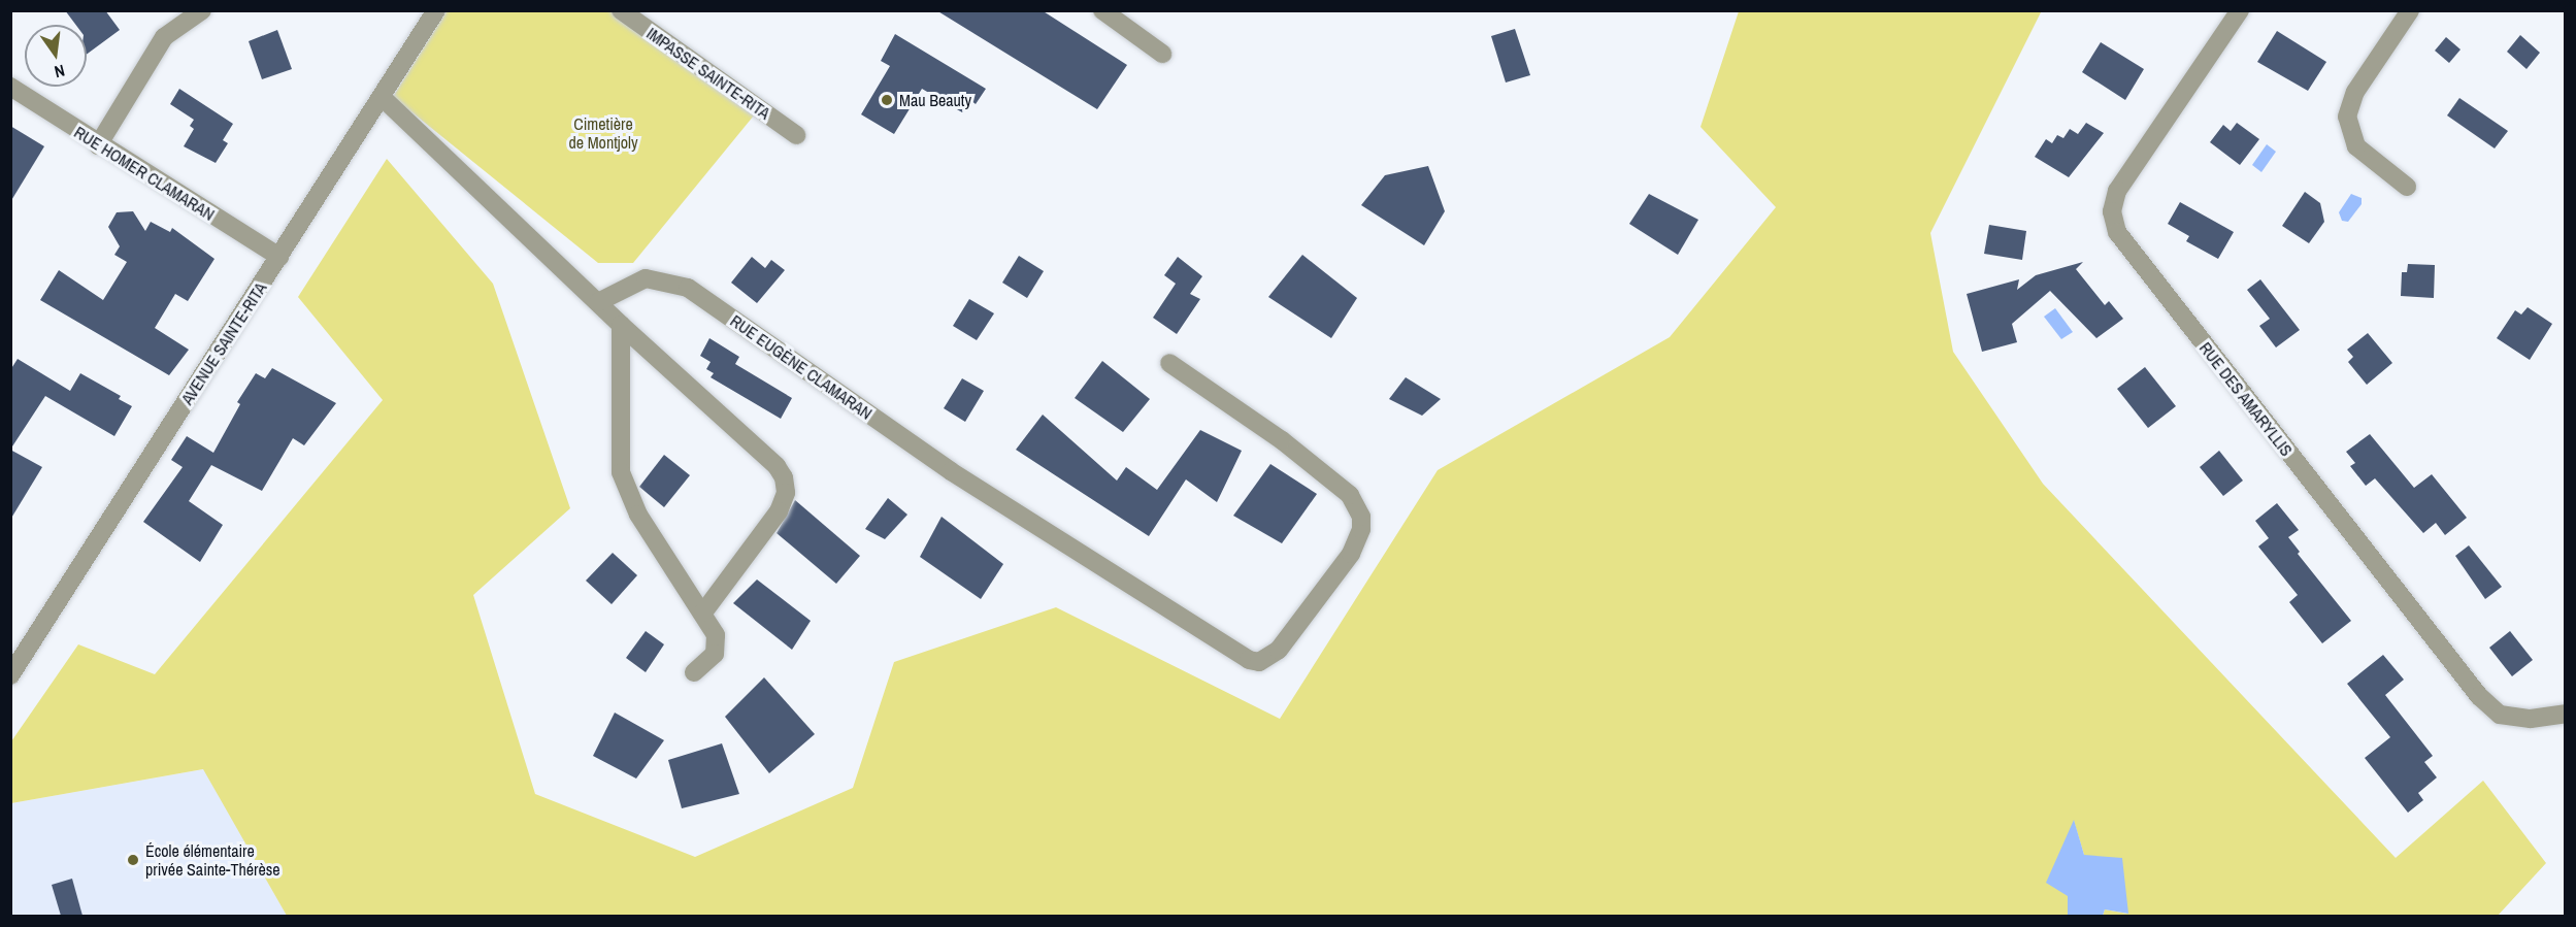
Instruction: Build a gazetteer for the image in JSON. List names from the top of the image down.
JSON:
{
  "streets": {
    "street": [
      "IMPASSE SAINTE-RITA",
      "RUE HOMER CLAMARAN",
      "AVENUE SAINTE-RITA",
      "RUE EUGÈNE CLAMARAN",
      "RUE DES AMARYLLIS"
    ]
  },
  "crossings": [
    ["RUE HOMER CLAMARAN", "AVENUE SAINTE-RITA"]
  ],
  "parks": ["Cimetière de Montjoly"],
  "places": ["Mau Beauty", "École élémentaire privée Sainte-Thérèse"],
  "north": "bottom"
}
